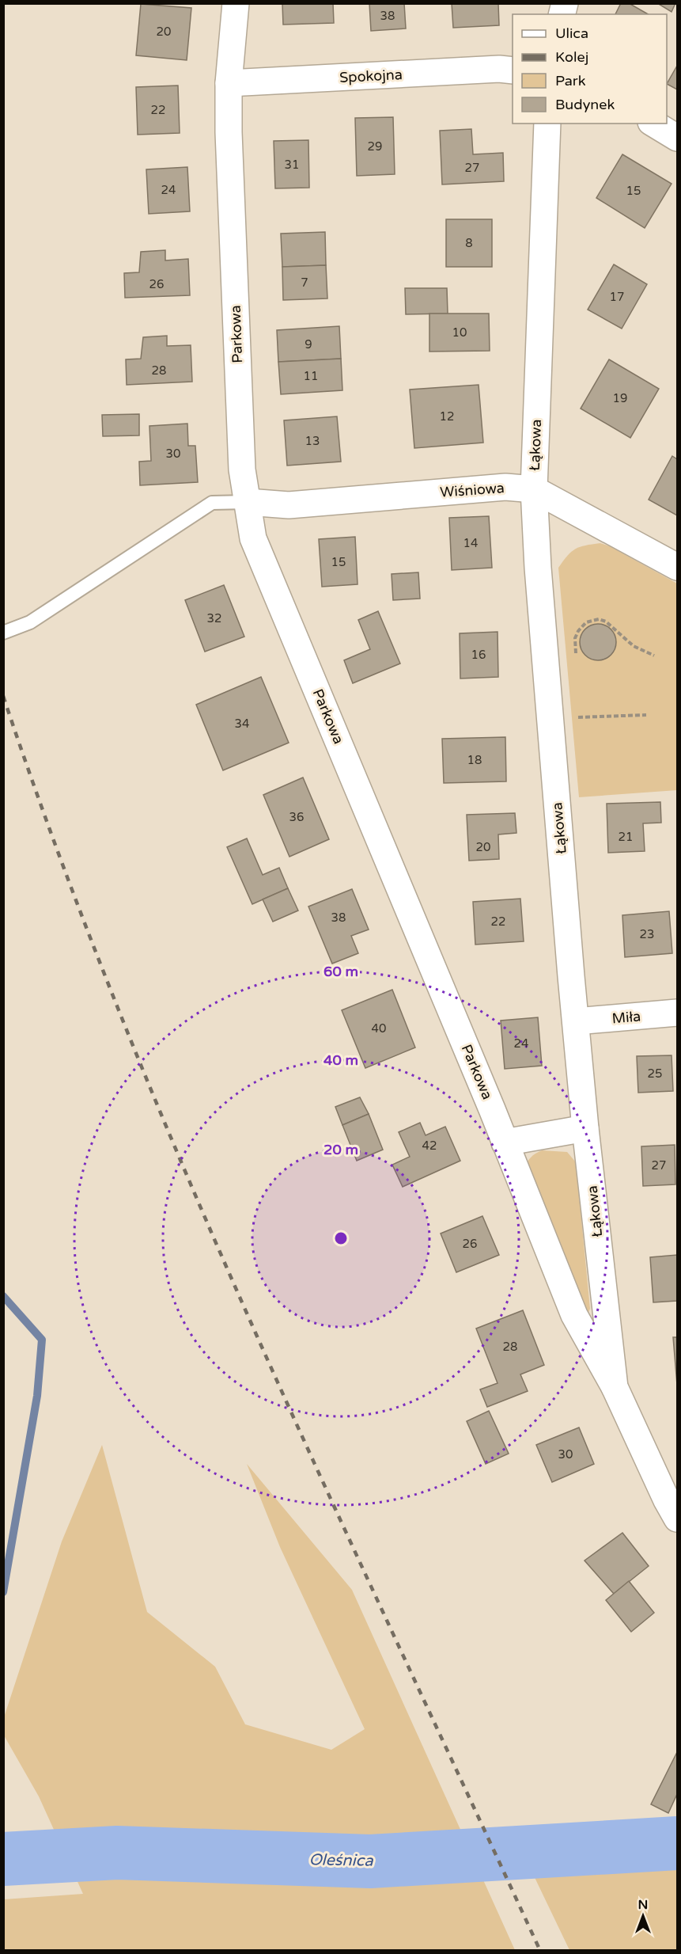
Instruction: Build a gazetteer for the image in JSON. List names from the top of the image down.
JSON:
{
  "streets": {
    "street": [
      "Spokojna",
      "Parkowa",
      "Łąkowa",
      "Wiśniowa",
      "Miła"
    ]
  },
  "crossings": [
    ["Spokojna", "Parkowa"],
    ["Parkowa", "Łąkowa"],
    ["Parkowa", "Wiśniowa"],
    ["Łąkowa", "Wiśniowa"],
    ["Łąkowa", "Miła"]
  ],
  "water": ["Oleśnica"],
  "house_numbers": [
    "38",
    "20",
    "22",
    "29",
    "31",
    "27",
    "24",
    "15",
    "8",
    "7",
    "26",
    "17",
    "10",
    "9",
    "28",
    "11",
    "19",
    "12",
    "13",
    "30",
    "14",
    "15",
    "32",
    "16",
    "34",
    "18",
    "36",
    "21",
    "20",
    "38",
    "22",
    "23",
    "40",
    "24",
    "25",
    "42",
    "27",
    "26",
    "28",
    "30"
  ],
  "legend": [
    "Ulica",
    "Kolej",
    "Park",
    "Budynek"
  ],
  "north": "top",
  "rings": ["60 m", "40 m", "20 m"]
}
